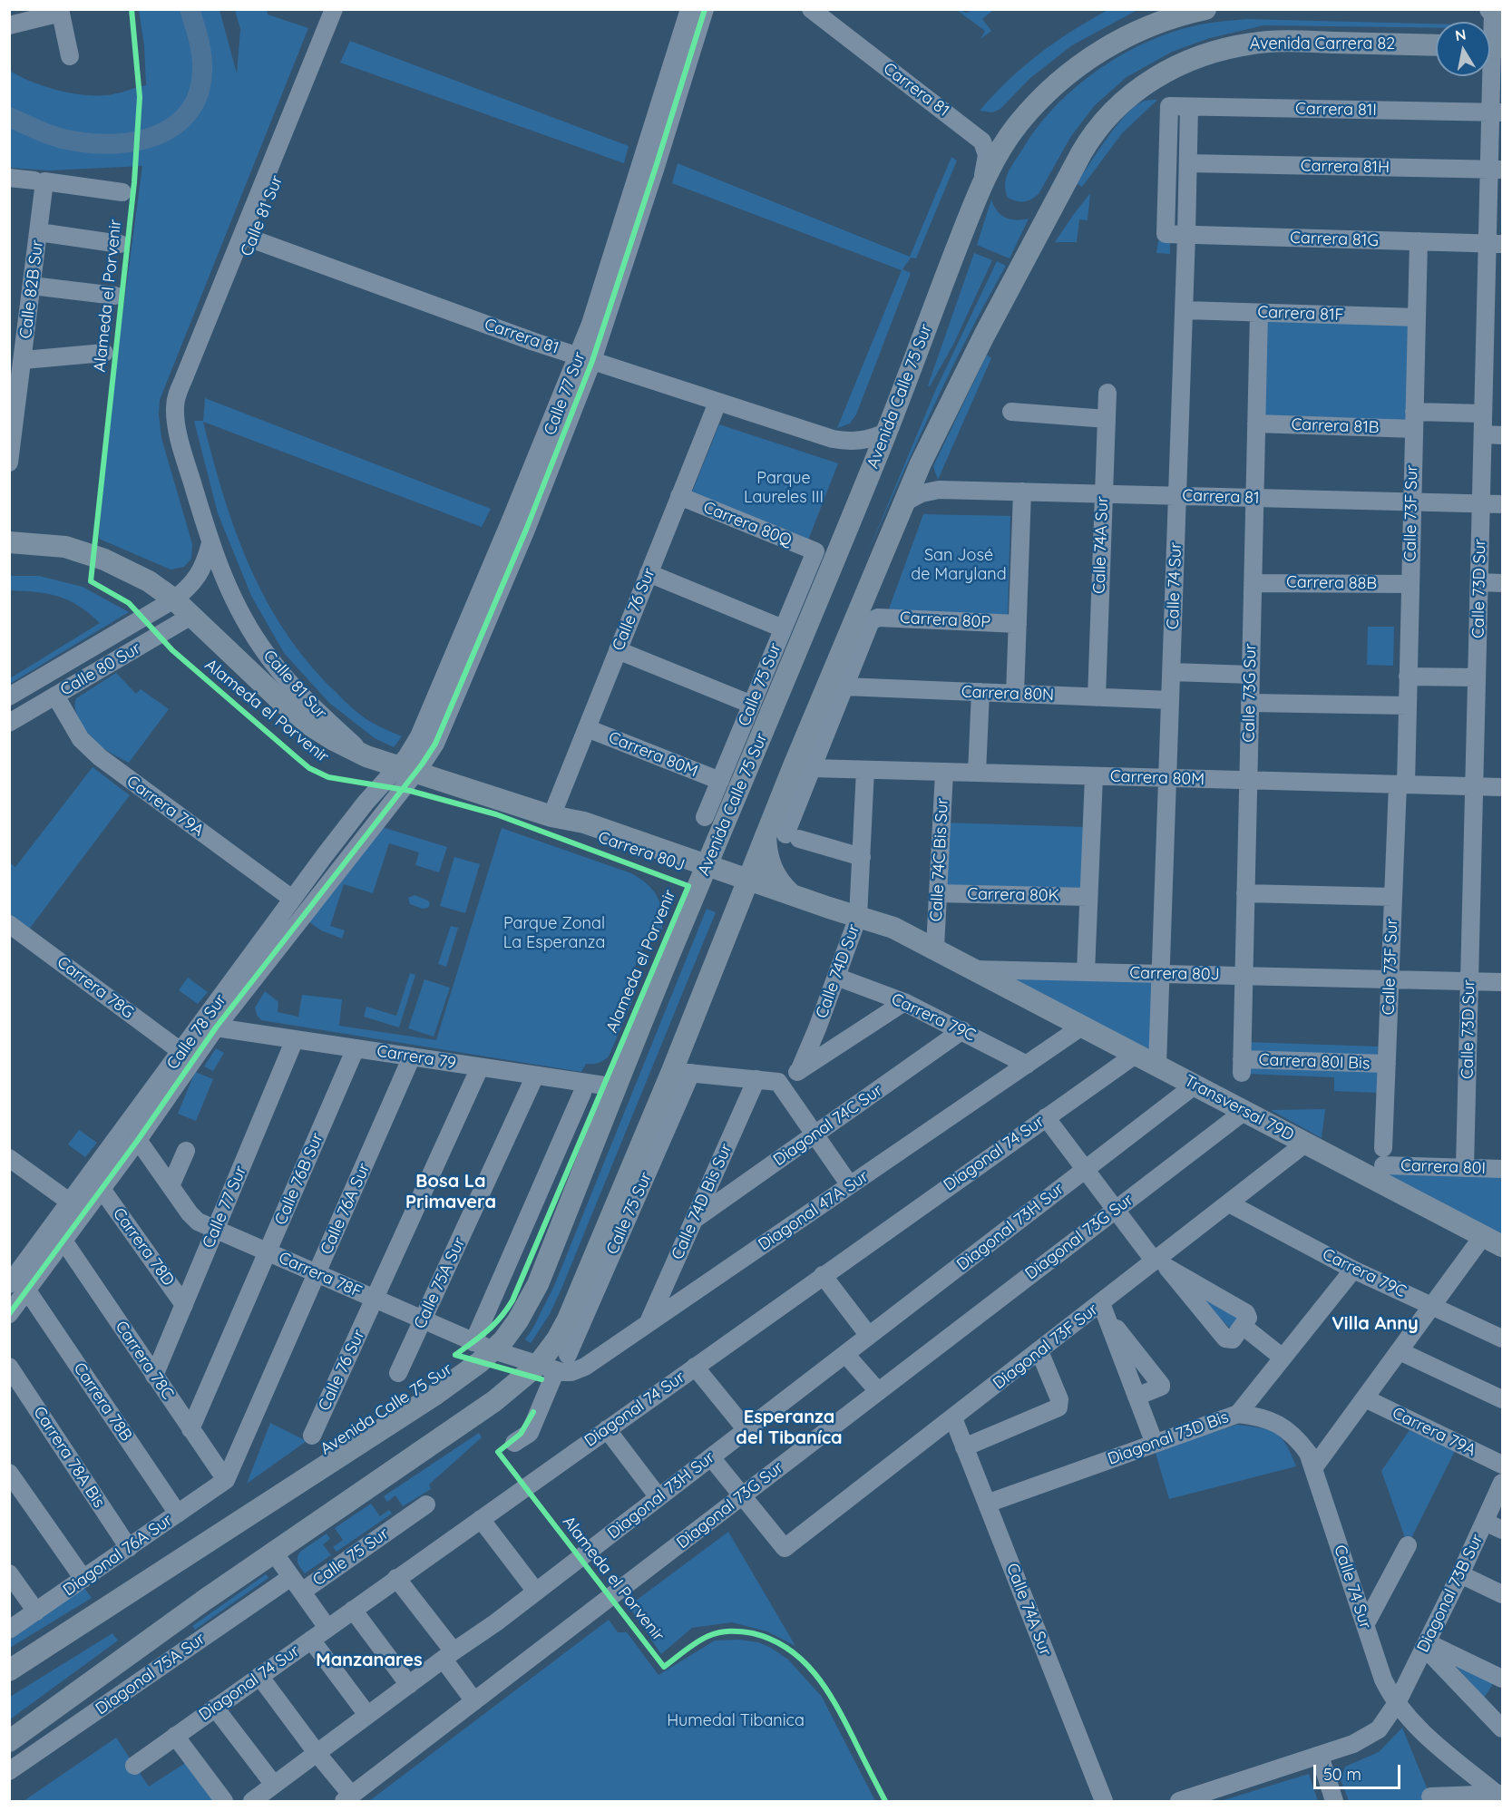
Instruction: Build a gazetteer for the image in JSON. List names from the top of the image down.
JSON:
{
  "streets": {
    "main road": [
      "Avenida Carrera 82",
      "Avenida Calle 75 Sur",
      "Carrera 80J",
      "Transversal 79D"
    ],
    "street": [
      "Carrera 81",
      "Carrera 81I",
      "Carrera 81H",
      "Calle 81 Sur",
      "Carrera 81G",
      "Calle 82B Sur",
      "Carrera 81F",
      "Calle 77 Sur",
      "Carrera 81B",
      "Calle 73F Sur",
      "Carrera 80Q",
      "Calle 74A Sur",
      "Carrera 88B",
      "Calle 74 Sur",
      "Calle 73D Sur",
      "Calle 76 Sur",
      "Carrera 80P",
      "Calle 80 Sur",
      "Calle 75 Sur",
      "Calle 73G Sur",
      "Carrera 80N",
      "Carrera 80M",
      "Carrera 79A",
      "Calle 74C Bis Sur",
      "Carrera 80K",
      "Calle 74D Sur",
      "Carrera 78G",
      "Carrera 79C",
      "Calle 78 Sur",
      "Carrera 79",
      "Carrera 80I Bis",
      "Diagonal 74C Sur",
      "Diagonal 74 Sur",
      "Carrera 80I",
      "Calle 76B Sur",
      "Calle 74D Bis Sur",
      "Calle 76A Sur",
      "Diagonal 47A Sur",
      "Diagonal 73H Sur",
      "Diagonal 73G Sur",
      "Carrera 78D",
      "Carrera 78F",
      "Calle 75A Sur",
      "Diagonal 73F Sur",
      "Carrera 78C",
      "Carrera 78B",
      "Diagonal 73D Bis",
      "Carrera 78A Bis",
      "Diagonal 76A Sur",
      "Diagonal 73B Sur",
      "Diagonal 75A Sur"
    ],
    "cycle path": ["Alameda el Porvenir"]
  },
  "crossings": [
    ["Carrera 81", "Calle 81 Sur"],
    ["Carrera 81", "Calle 77 Sur"],
    ["Carrera 81", "Avenida Calle 75 Sur"],
    ["Carrera 81", "Calle 73F Sur"],
    ["Carrera 81", "Calle 74A Sur"],
    ["Carrera 81", "Calle 74 Sur"],
    ["Carrera 81", "Calle 73D Sur"],
    ["Carrera 81", "Calle 76 Sur"],
    ["Carrera 81", "Calle 73G Sur"],
    ["Carrera 81I", "Carrera 81G"],
    ["Carrera 81I", "Calle 74 Sur"],
    ["Carrera 81I", "Calle 73D Sur"],
    ["Carrera 81H", "Calle 74 Sur"],
    ["Carrera 81H", "Calle 73D Sur"],
    ["Calle 81 Sur", "Carrera 80J"],
    ["Carrera 81G", "Calle 73F Sur"],
    ["Carrera 81G", "Calle 74 Sur"],
    ["Carrera 81G", "Calle 73D Sur"],
    ["Carrera 81F", "Calle 73F Sur"],
    ["Carrera 81F", "Calle 74 Sur"],
    ["Carrera 81F", "Calle 73G Sur"],
    ["Calle 77 Sur", "Carrera 80J"],
    ["Calle 77 Sur", "Calle 78 Sur"],
    ["Calle 77 Sur", "Carrera 79"],
    ["Calle 77 Sur", "Carrera 78D"],
    ["Calle 77 Sur", "Carrera 78F"],
    ["Calle 77 Sur", "Carrera 78C"],
    ["Avenida Calle 75 Sur", "Carrera 80J"],
    ["Avenida Calle 75 Sur", "Carrera 79"],
    ["Avenida Calle 75 Sur", "Carrera 78F"],
    ["Carrera 81B", "Calle 73F Sur"],
    ["Carrera 81B", "Calle 73D Sur"],
    ["Carrera 81B", "Calle 73G Sur"],
    ["Calle 73F Sur", "Carrera 88B"],
    ["Calle 73F Sur", "Carrera 80M"],
    ["Calle 73F Sur", "Carrera 80J"],
    ["Calle 73F Sur", "Carrera 80I Bis"],
    ["Calle 73F Sur", "Carrera 80I"],
    ["Carrera 80Q", "Calle 76 Sur"],
    ["Carrera 80Q", "Calle 75 Sur"],
    ["Calle 74A Sur", "Carrera 80N"],
    ["Calle 74A Sur", "Diagonal 73F Sur"],
    ["Calle 74A Sur", "Diagonal 73D Bis"],
    ["Carrera 88B", "Calle 73G Sur"],
    ["Calle 74 Sur", "Carrera 80N"],
    ["Calle 74 Sur", "Carrera 80M"],
    ["Calle 74 Sur", "Carrera 80J"],
    ["Calle 74 Sur", "Transversal 79D"],
    ["Calle 74 Sur", "Diagonal 73D Bis"],
    ["Calle 74 Sur", "Diagonal 73B Sur"],
    ["Calle 73D Sur", "Carrera 80M"],
    ["Calle 73D Sur", "Carrera 80J"],
    ["Calle 73D Sur", "Carrera 80I"],
    ["Calle 76 Sur", "Carrera 80M"],
    ["Calle 76 Sur", "Carrera 80J"],
    ["Calle 76 Sur", "Carrera 79"],
    ["Calle 76 Sur", "Carrera 78F"],
    ["Carrera 80P", "Carrera 80N"],
    ["Calle 80 Sur", "Carrera 79A"],
    ["Calle 80 Sur", "Carrera 80J"],
    ["Calle 75 Sur", "Carrera 80M"],
    ["Calle 75 Sur", "Diagonal 75A Sur"],
    ["Calle 73G Sur", "Carrera 80M"],
    ["Calle 73G Sur", "Carrera 80J"],
    ["Calle 73G Sur", "Carrera 80I Bis"],
    ["Carrera 80M", "Calle 74C Bis Sur"],
    ["Carrera 80M", "Calle 74D Sur"],
    ["Carrera 79A", "Calle 78 Sur"],
    ["Carrera 80J", "Calle 74C Bis Sur"],
    ["Carrera 80J", "Calle 74D Sur"],
    ["Carrera 80J", "Calle 78 Sur"],
    ["Carrera 80J", "Transversal 79D"],
    ["Calle 74C Bis Sur", "Carrera 80K"],
    ["Calle 74D Sur", "Carrera 79C"],
    ["Carrera 78G", "Calle 78 Sur"],
    ["Carrera 79C", "Diagonal 74C Sur"],
    ["Carrera 79C", "Diagonal 47A Sur"],
    ["Carrera 79C", "Diagonal 73F Sur"],
    ["Carrera 79C", "Diagonal 73D Bis"],
    ["Calle 78 Sur", "Carrera 79"],
    ["Calle 78 Sur", "Carrera 78D"],
    ["Calle 78 Sur", "Carrera 78F"],
    ["Calle 78 Sur", "Carrera 78C"],
    ["Calle 78 Sur", "Carrera 78B"],
    ["Carrera 79", "Calle 76B Sur"],
    ["Carrera 79", "Calle 76A Sur"],
    ["Carrera 79", "Calle 75A Sur"],
    ["Transversal 79D", "Diagonal 74 Sur"],
    ["Transversal 79D", "Diagonal 47A Sur"],
    ["Transversal 79D", "Diagonal 73H Sur"],
    ["Transversal 79D", "Diagonal 73G Sur"],
    ["Transversal 79D", "Diagonal 73F Sur"],
    ["Diagonal 74C Sur", "Calle 74D Bis Sur"],
    ["Calle 76B Sur", "Carrera 78F"],
    ["Calle 76B Sur", "Carrera 78C"],
    ["Calle 74D Bis Sur", "Diagonal 47A Sur"],
    ["Calle 76A Sur", "Carrera 78F"],
    ["Calle 76A Sur", "Carrera 78C"],
    ["Calle 76A Sur", "Diagonal 76A Sur"],
    ["Diagonal 47A Sur", "Carrera 78F"],
    ["Diagonal 73G Sur", "Diagonal 73F Sur"],
    ["Carrera 78F", "Calle 75A Sur"],
    ["Carrera 78C", "Diagonal 76A Sur"],
    ["Carrera 78B", "Diagonal 76A Sur"],
    ["Carrera 78A Bis", "Diagonal 76A Sur"]
  ],
  "districts": [
    "Bosa La Primavera",
    "Villa Anny",
    "Esperanza del Tibaníca",
    "Manzanares"
  ],
  "parks": [
    "Parque Laureles III",
    "San José de Maryland",
    "Parque Zonal La Esperanza",
    "Humedal Tibanica"
  ],
  "scale_bar": "50 m",
  "north": "top"
}
